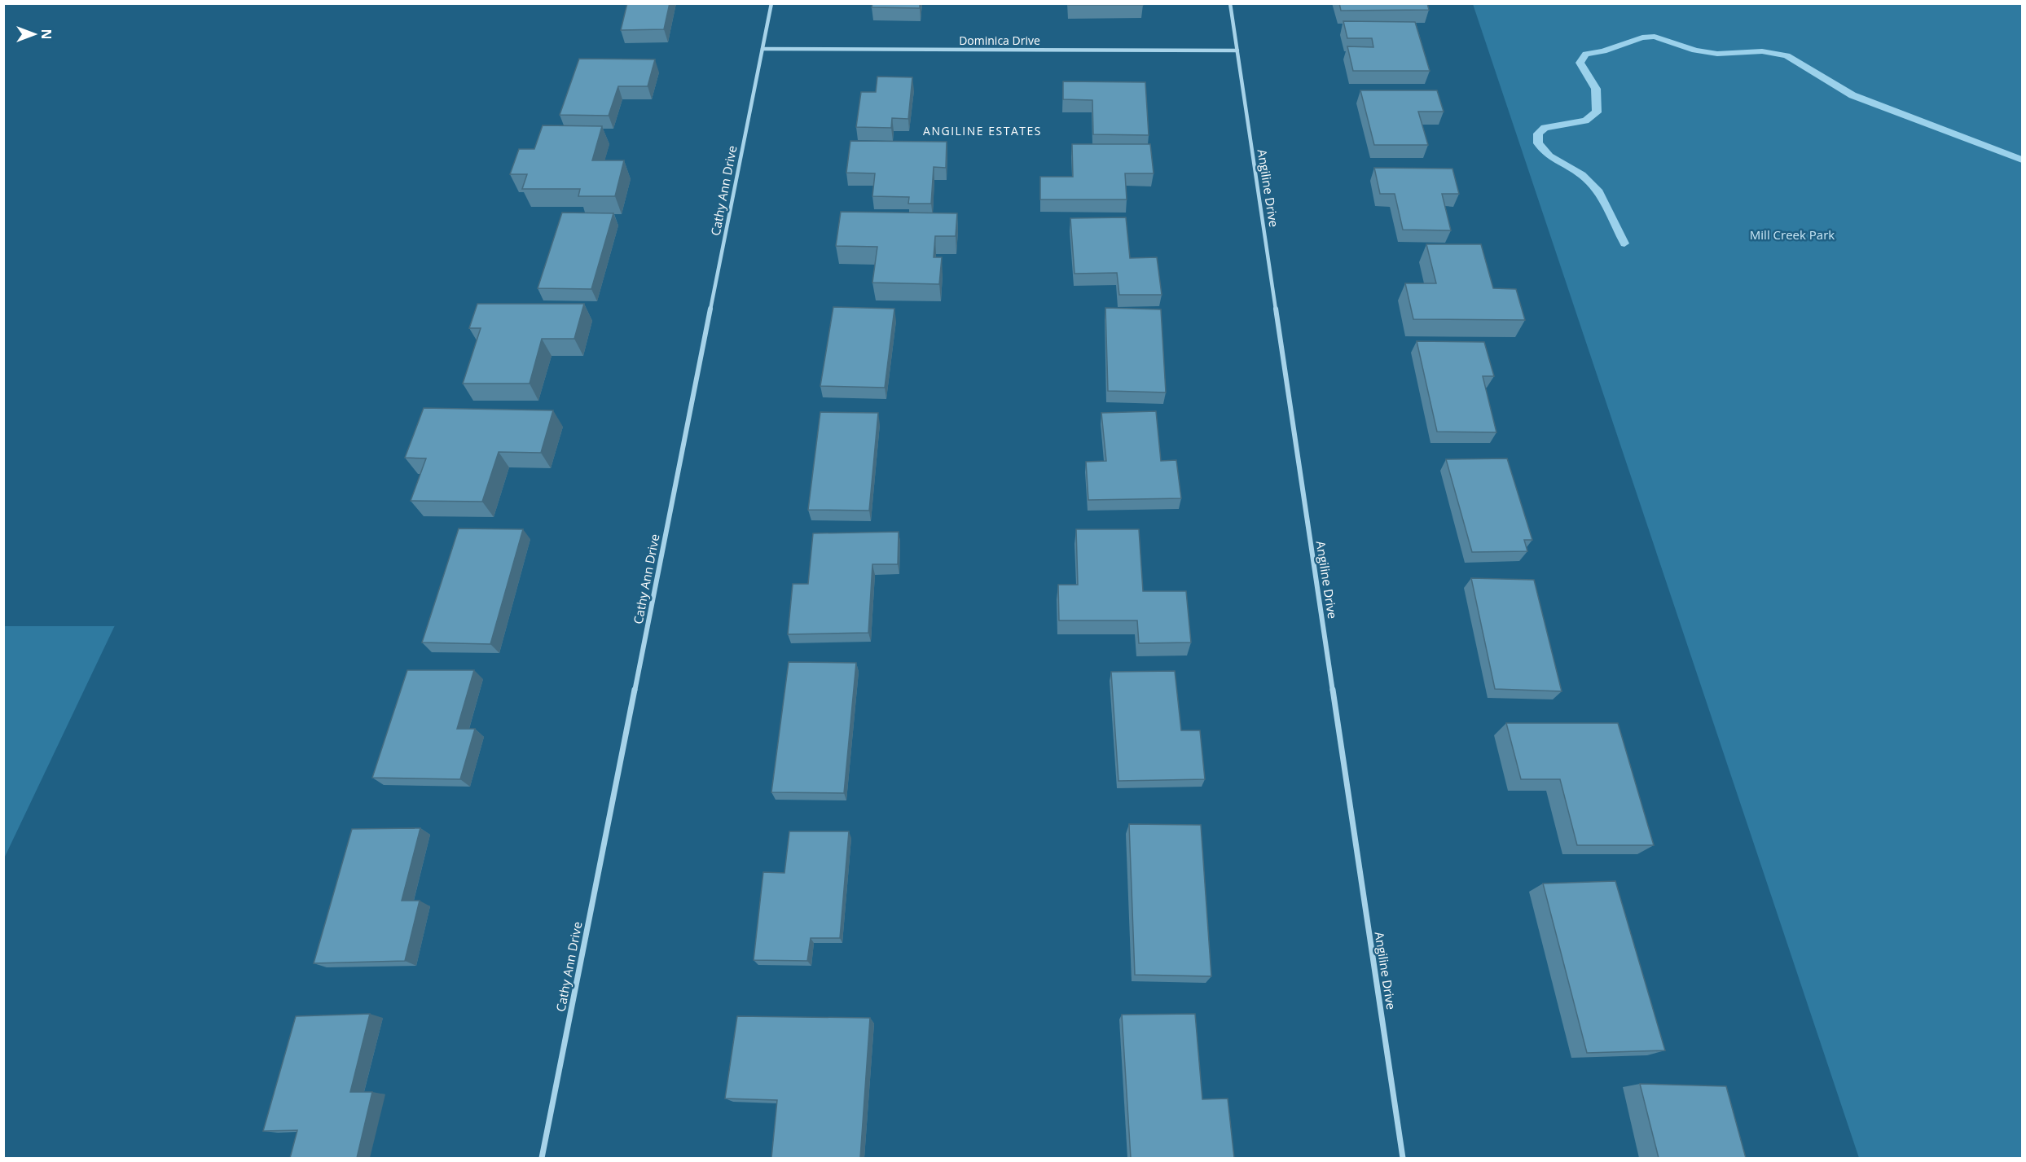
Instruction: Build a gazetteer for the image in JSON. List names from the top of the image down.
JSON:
{
  "streets": {
    "street": ["Dominica Drive", "Angiline Drive", "Cathy Ann Drive"]
  },
  "crossings": [
    ["Dominica Drive", "Angiline Drive"],
    ["Dominica Drive", "Cathy Ann Drive"]
  ],
  "districts": ["ANGILINE ESTATES"],
  "parks": ["Mill Creek Park"],
  "north": "right"
}
